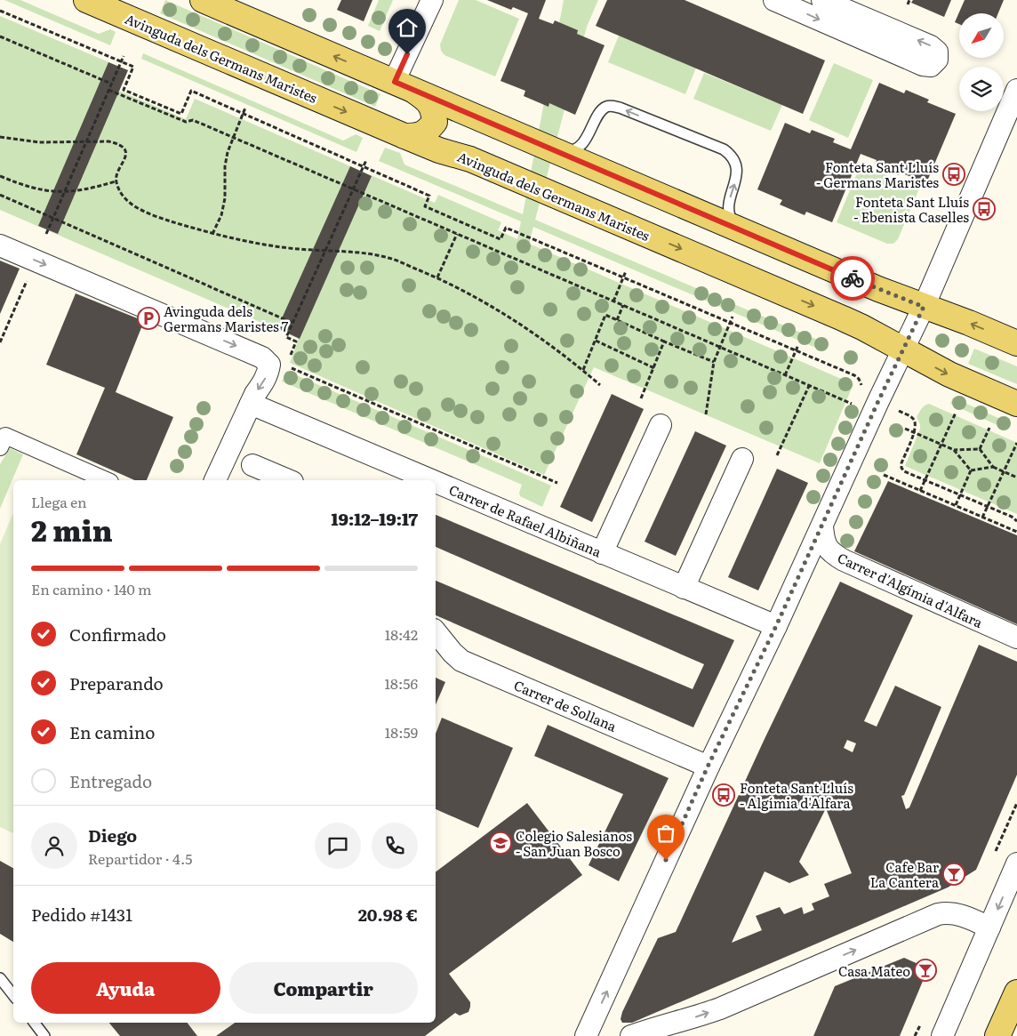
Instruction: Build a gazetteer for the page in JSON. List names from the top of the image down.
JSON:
{
  "streets": {
    "main road": ["Avinguda dels Germans Maristes"],
    "street": ["Carrer de Rafael Albiñana", "Carrer d'Algímia d'Alfara", "Carrer de Sollana"]
  },
  "places": {
    "bus stop": ["Fonteta Sant Lluís - Germans Maristes", "Fonteta Sant Lluís - Ebenista Caselles", "Fonteta Sant Lluís - Algímia d'Alfara"],
    "parking": ["Avinguda dels Germans Maristes 7"],
    "school or university": ["Colegio Salesianos - San Juan Bosco"],
    "bar": ["Cafe Bar La Cantera", "Casa Mateo"]
  },
  "north": "bottom left",
  "page": {
    "heading": ["2 min", "Llega en", "19:12–19:17"],
    "panel": [
      "Diego",
      "Repartidor · 4.5",
      "Pedido #1431",
      "20.98 €"
    ],
    "bar": "En camino · 140 m",
    "list": [
      ["Confirmado", "18:42"],
      ["Preparando", "18:56"],
      ["En camino", "18:59"],
      "Entregado"
    ],
    "buttons": ["Ayuda", "Compartir"]
  }
}
